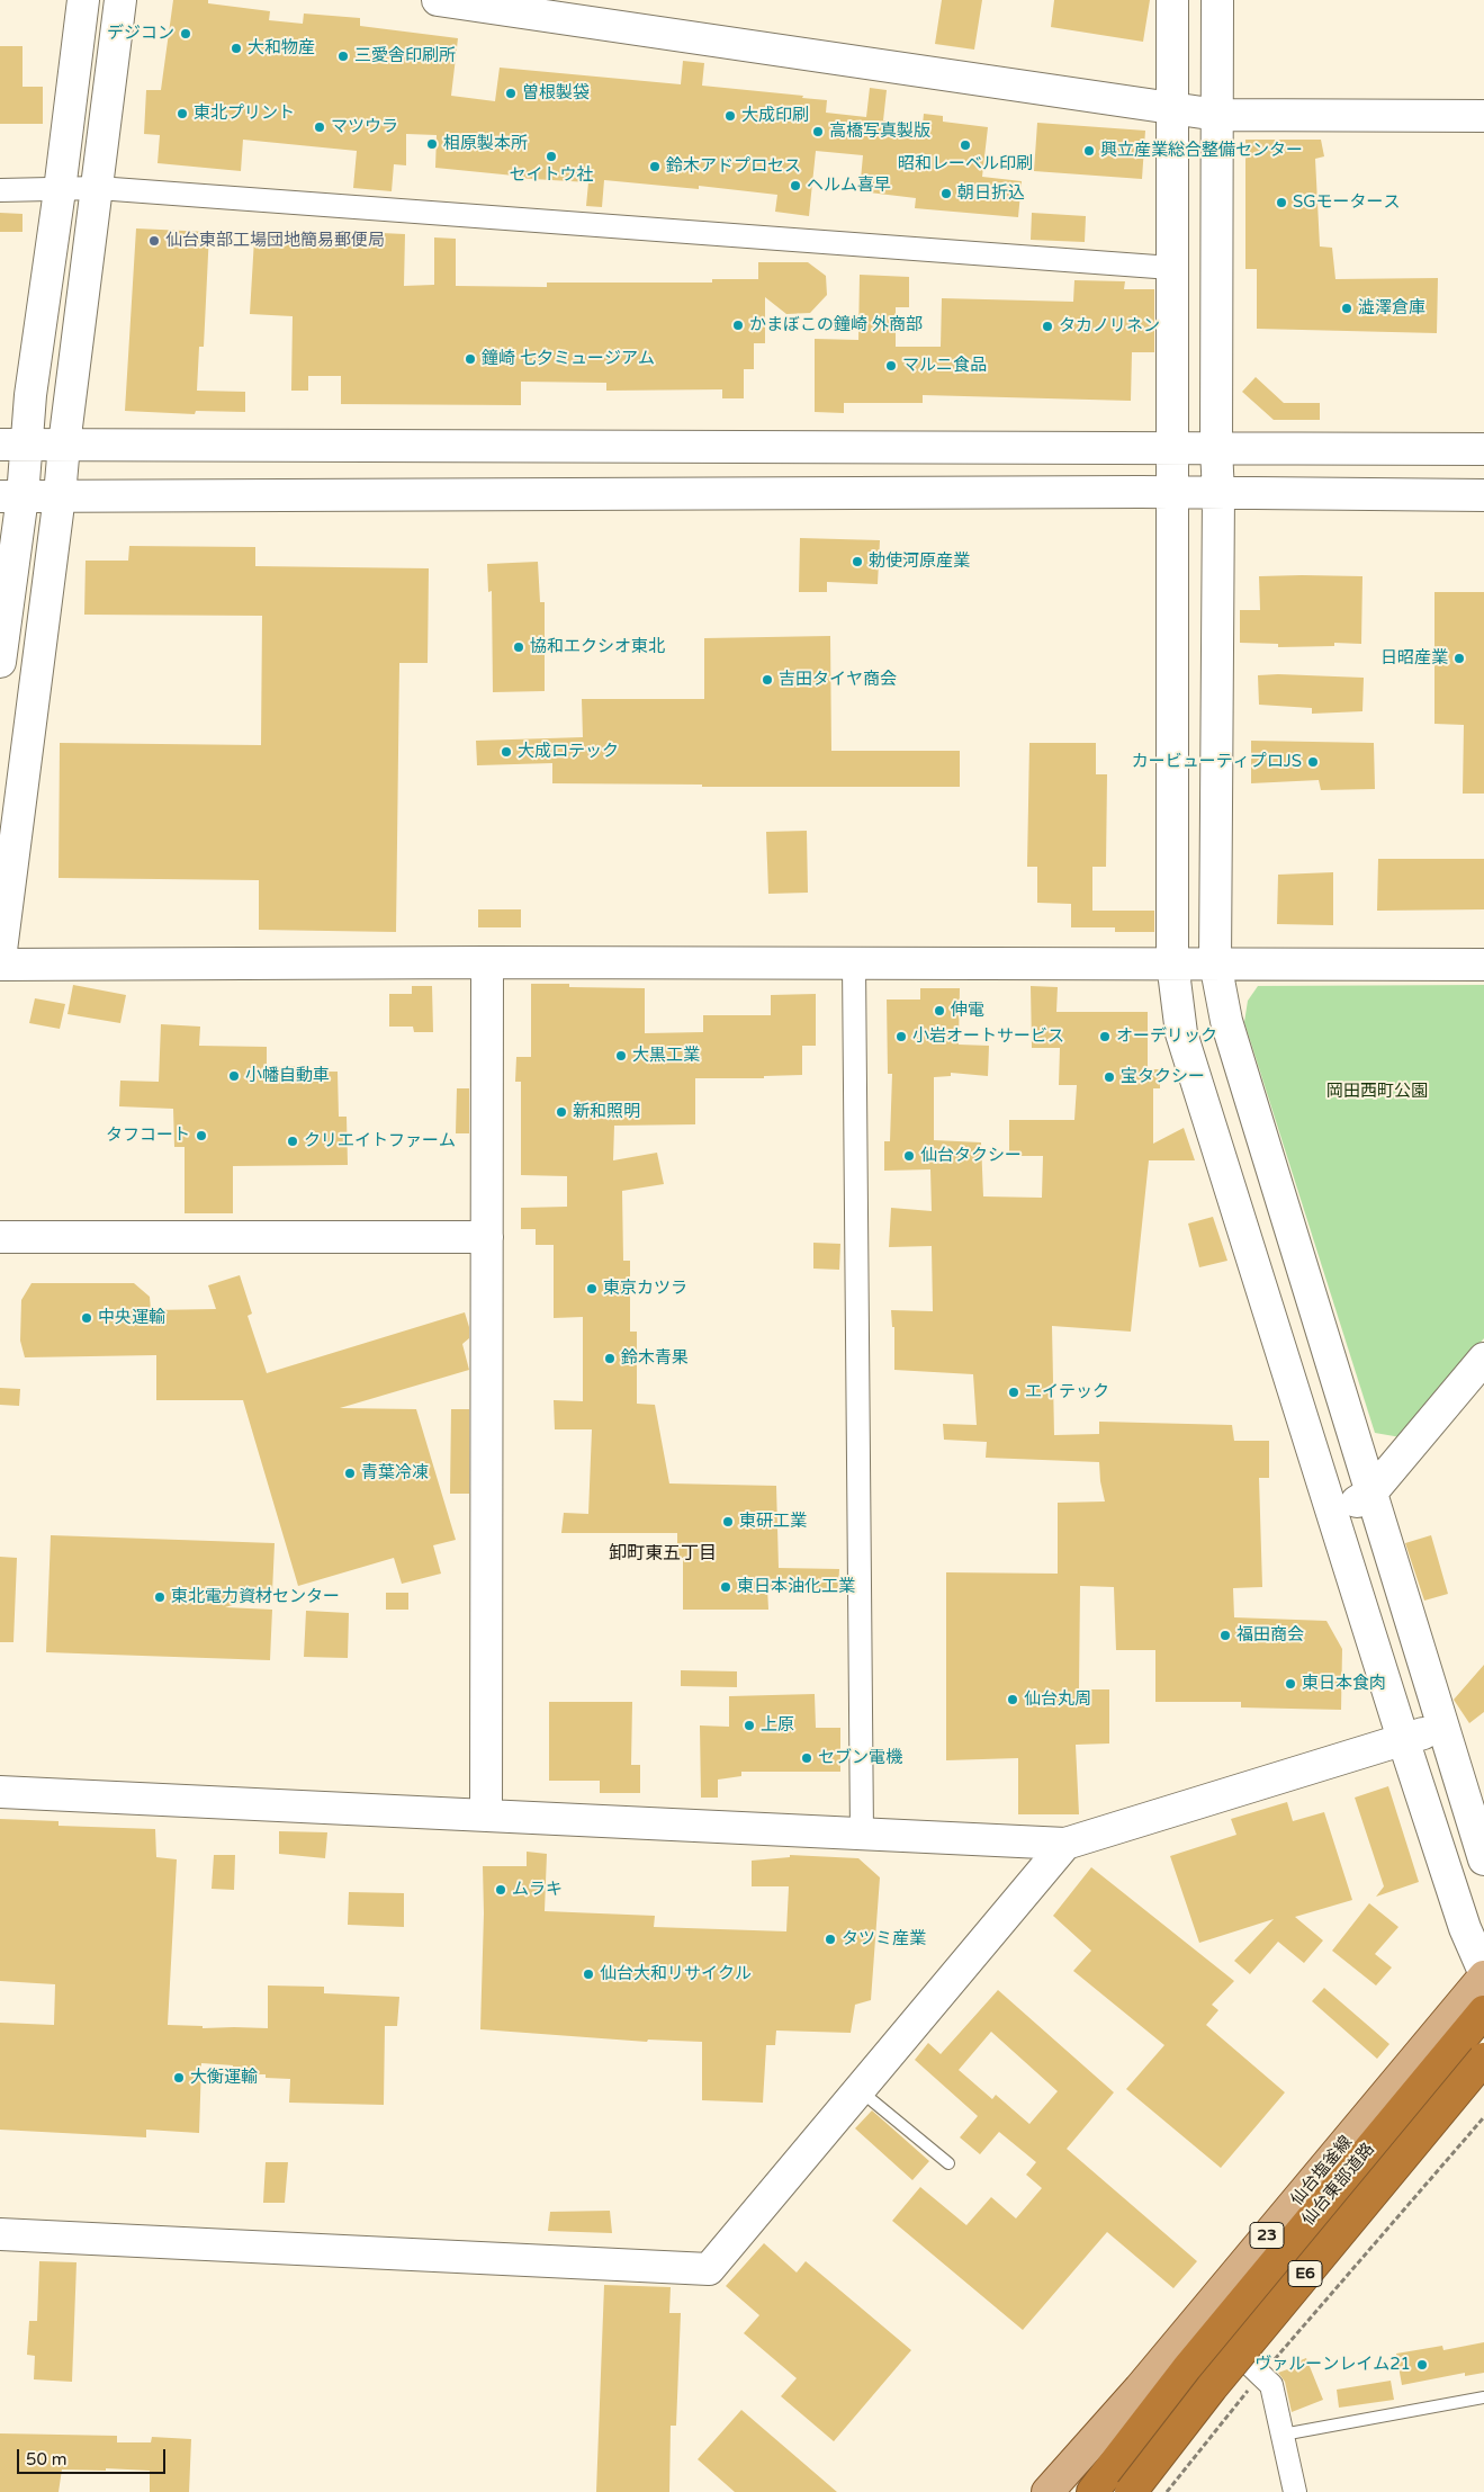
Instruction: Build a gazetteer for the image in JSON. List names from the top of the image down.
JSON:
{
  "streets": {
    "highway": ["仙台東部道路", "E6"],
    "main road": ["仙台塩釜線", "23"]
  },
  "districts": ["卸町東五丁目"],
  "parks": ["岡田西町公園"],
  "places": [
    "デジコン",
    "大和物産",
    "三愛舎印刷所",
    "曽根製袋",
    "東北プリント",
    "大成印刷",
    "マツウラ",
    "高橋写真製版",
    "相原製本所",
    "昭和レーベル印刷",
    "興立産業総合整備センター",
    "セイトウ社",
    "鈴木アドプロセス",
    "ヘルム喜早",
    "朝日折込",
    "SGモータース",
    "仙台東部工場団地簡易郵便局",
    "澁澤倉庫",
    "かまぼこの鐘崎 外商部",
    "タカノリネン",
    "鐘崎 七夕ミュージアム",
    "マルニ食品",
    "勅使河原産業",
    "協和エクシオ東北",
    "日昭産業",
    "吉田タイヤ商会",
    "大成ロテック",
    "カービューティプロJS",
    "伸電",
    "小岩オートサービス",
    "オーデリック",
    "大黒工業",
    "小幡自動車",
    "宝タクシー",
    "新和照明",
    "タフコート",
    "クリエイトファーム",
    "仙台タクシー",
    "東京カツラ",
    "中央運輸",
    "鈴木青果",
    "エイテック",
    "青葉冷凍",
    "東研工業",
    "東日本油化工業",
    "東北電力資材センター",
    "福田商会",
    "東日本食肉",
    "仙台丸周",
    "上原",
    "セブン電機",
    "ムラキ",
    "タツミ産業",
    "仙台大和リサイクル",
    "大衡運輸",
    "ヴァルーンレイム21"
  ],
  "scale_bar": "50 m"
}
